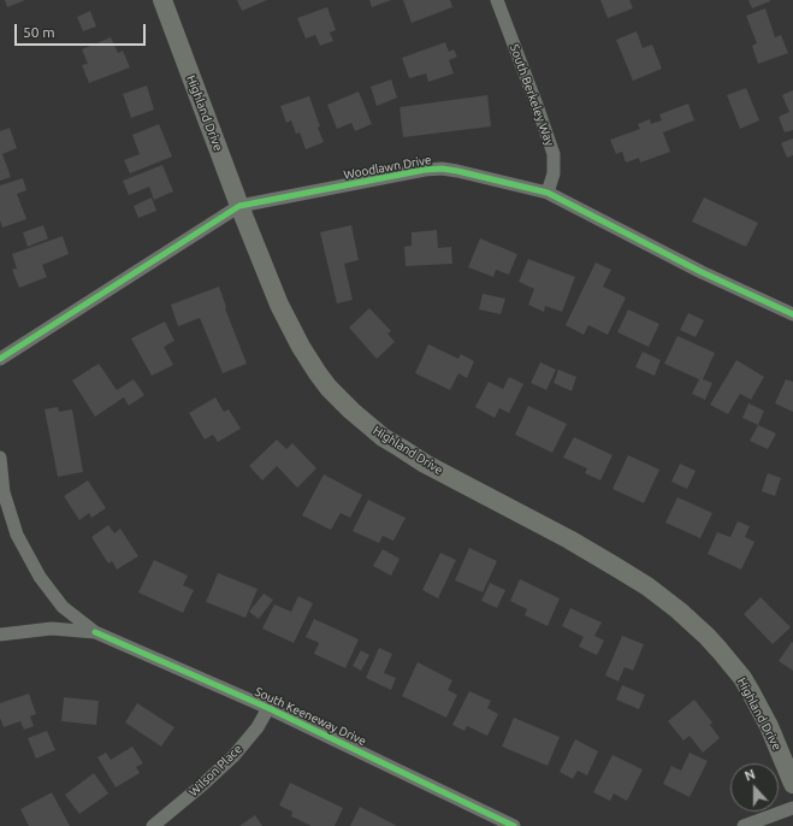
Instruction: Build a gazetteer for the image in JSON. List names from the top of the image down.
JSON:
{
  "streets": {
    "main road": ["Highland Drive"],
    "street": [
      "South Berkeley Way",
      "Woodlawn Drive",
      "South Keeneway Drive",
      "Wilson Place"
    ]
  },
  "crossings": [
    ["South Berkeley Way", "Woodlawn Drive"],
    ["Highland Drive", "Woodlawn Drive"],
    ["South Keeneway Drive", "Wilson Place"]
  ],
  "scale_bar": "50 m",
  "north": "top"
}
